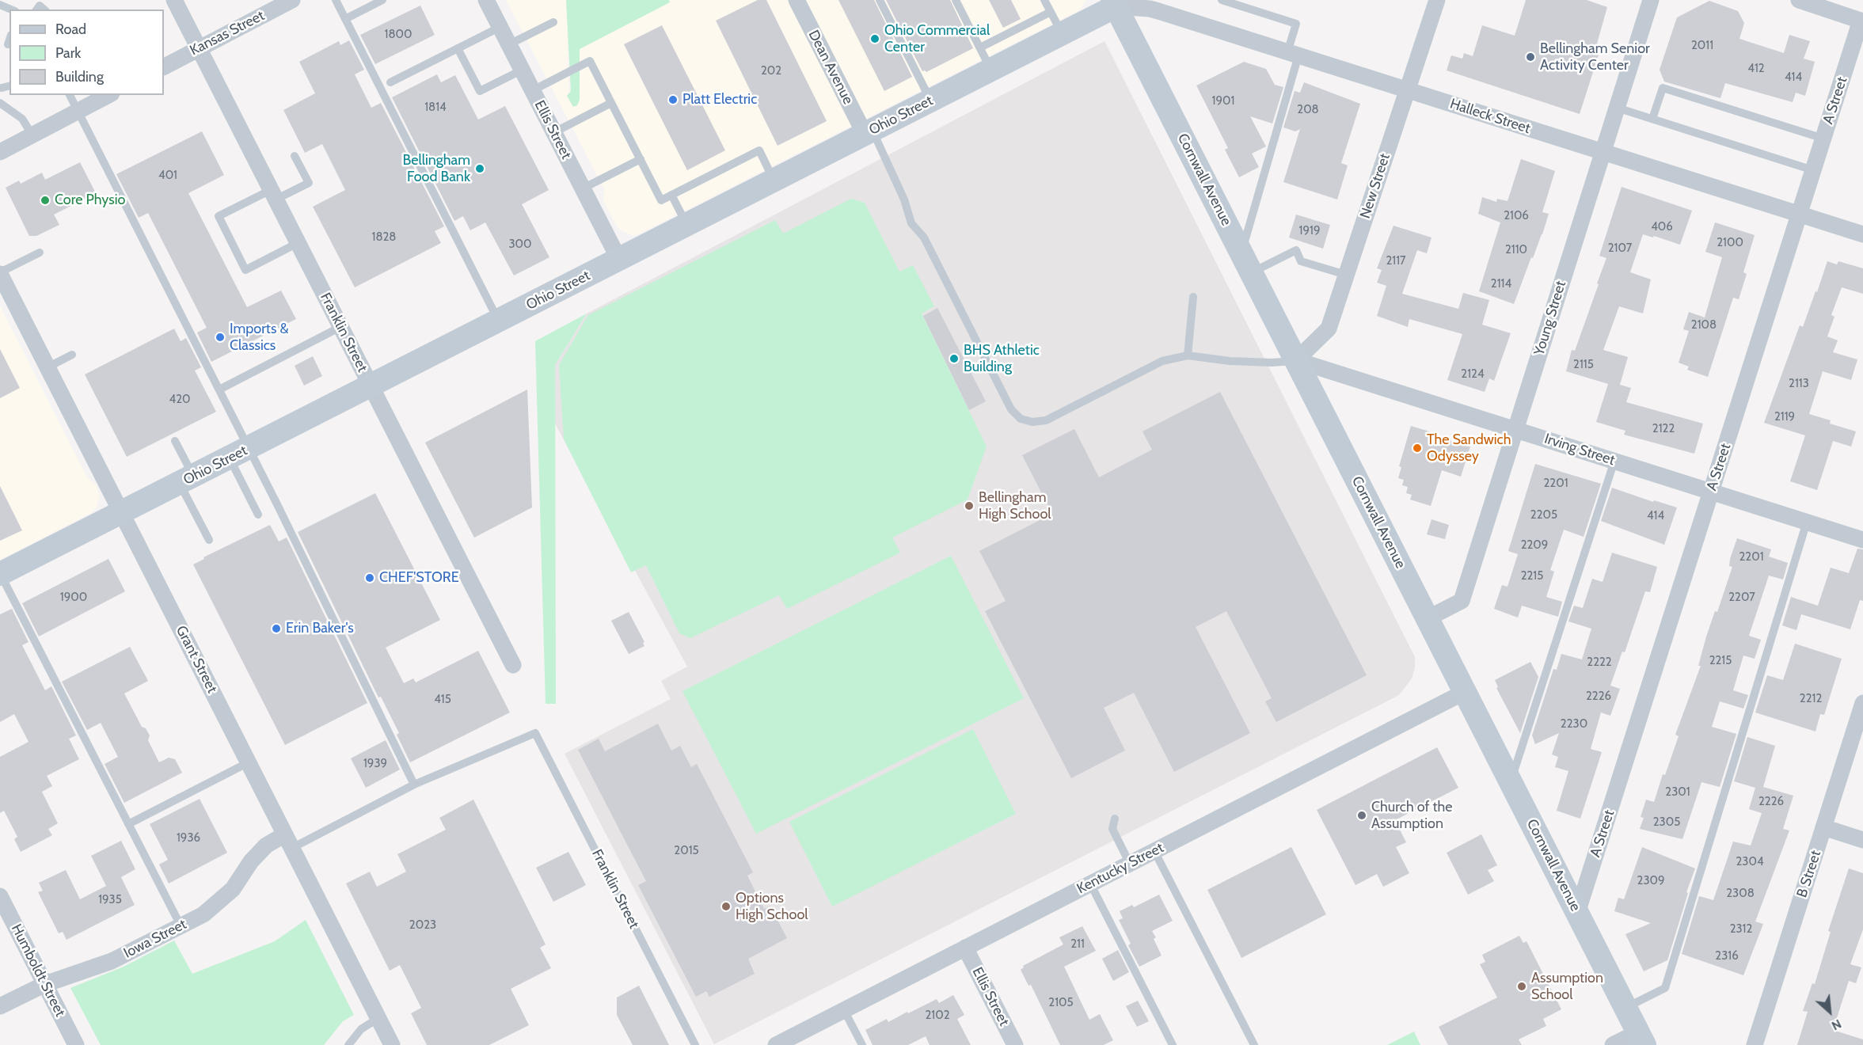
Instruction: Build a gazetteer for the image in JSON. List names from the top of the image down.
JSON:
{
  "streets": {
    "street": [
      "Kansas Street",
      "Dean Avenue",
      "A Street",
      "Ohio Street",
      "Halleck Street",
      "Ellis Street",
      "Cornwall Avenue",
      "New Street",
      "Young Street",
      "Franklin Street",
      "Irving Street",
      "Grant Street",
      "Kentucky Street",
      "B Street",
      "Iowa Street",
      "Humboldt Street"
    ]
  },
  "crossings": [
    ["Kansas Street", "Franklin Street"],
    ["Dean Avenue", "Ohio Street"],
    ["A Street", "Halleck Street"],
    ["A Street", "Cornwall Avenue"],
    ["A Street", "Irving Street"],
    ["Ohio Street", "Halleck Street"],
    ["Ohio Street", "Ellis Street"],
    ["Ohio Street", "Cornwall Avenue"],
    ["Ohio Street", "Franklin Street"],
    ["Ohio Street", "Grant Street"],
    ["Halleck Street", "Cornwall Avenue"],
    ["Halleck Street", "New Street"],
    ["Halleck Street", "Young Street"],
    ["Ellis Street", "Kentucky Street"],
    ["Cornwall Avenue", "New Street"],
    ["Cornwall Avenue", "Young Street"],
    ["Cornwall Avenue", "Irving Street"],
    ["Cornwall Avenue", "Kentucky Street"],
    ["New Street", "Irving Street"],
    ["Young Street", "Irving Street"],
    ["Grant Street", "Iowa Street"],
    ["Iowa Street", "Humboldt Street"]
  ],
  "places": [
    "Ohio Commercial Center",
    "Bellingham Senior Activity Center",
    "Platt Electric",
    "Bellingham Food Bank",
    "Core Physio",
    "Imports & Classics",
    "BHS Athletic Building",
    "The Sandwich Odyssey",
    "Bellingham High School",
    "CHEF'STORE",
    "Erin Baker's",
    "Church of the Assumption",
    "Options High School",
    "Assumption School"
  ],
  "house_numbers": [
    "1800",
    "2011",
    "412",
    "202",
    "414",
    "1901",
    "1814",
    "208",
    "401",
    "2106",
    "406",
    "1919",
    "1828",
    "2100",
    "300",
    "2107",
    "2110",
    "2117",
    "2114",
    "2108",
    "2115",
    "2124",
    "2113",
    "420",
    "2119",
    "2122",
    "2201",
    "2205",
    "414",
    "2209",
    "2201",
    "2215",
    "1900",
    "2207",
    "2215",
    "2222",
    "2226",
    "2212",
    "415",
    "2230",
    "1939",
    "2301",
    "2226",
    "2305",
    "1936",
    "2015",
    "2304",
    "2309",
    "2308",
    "1935",
    "2023",
    "2312",
    "211",
    "2316",
    "2105",
    "2102"
  ],
  "legend": ["Road", "Park", "Building"],
  "north": "bottom right"
}
